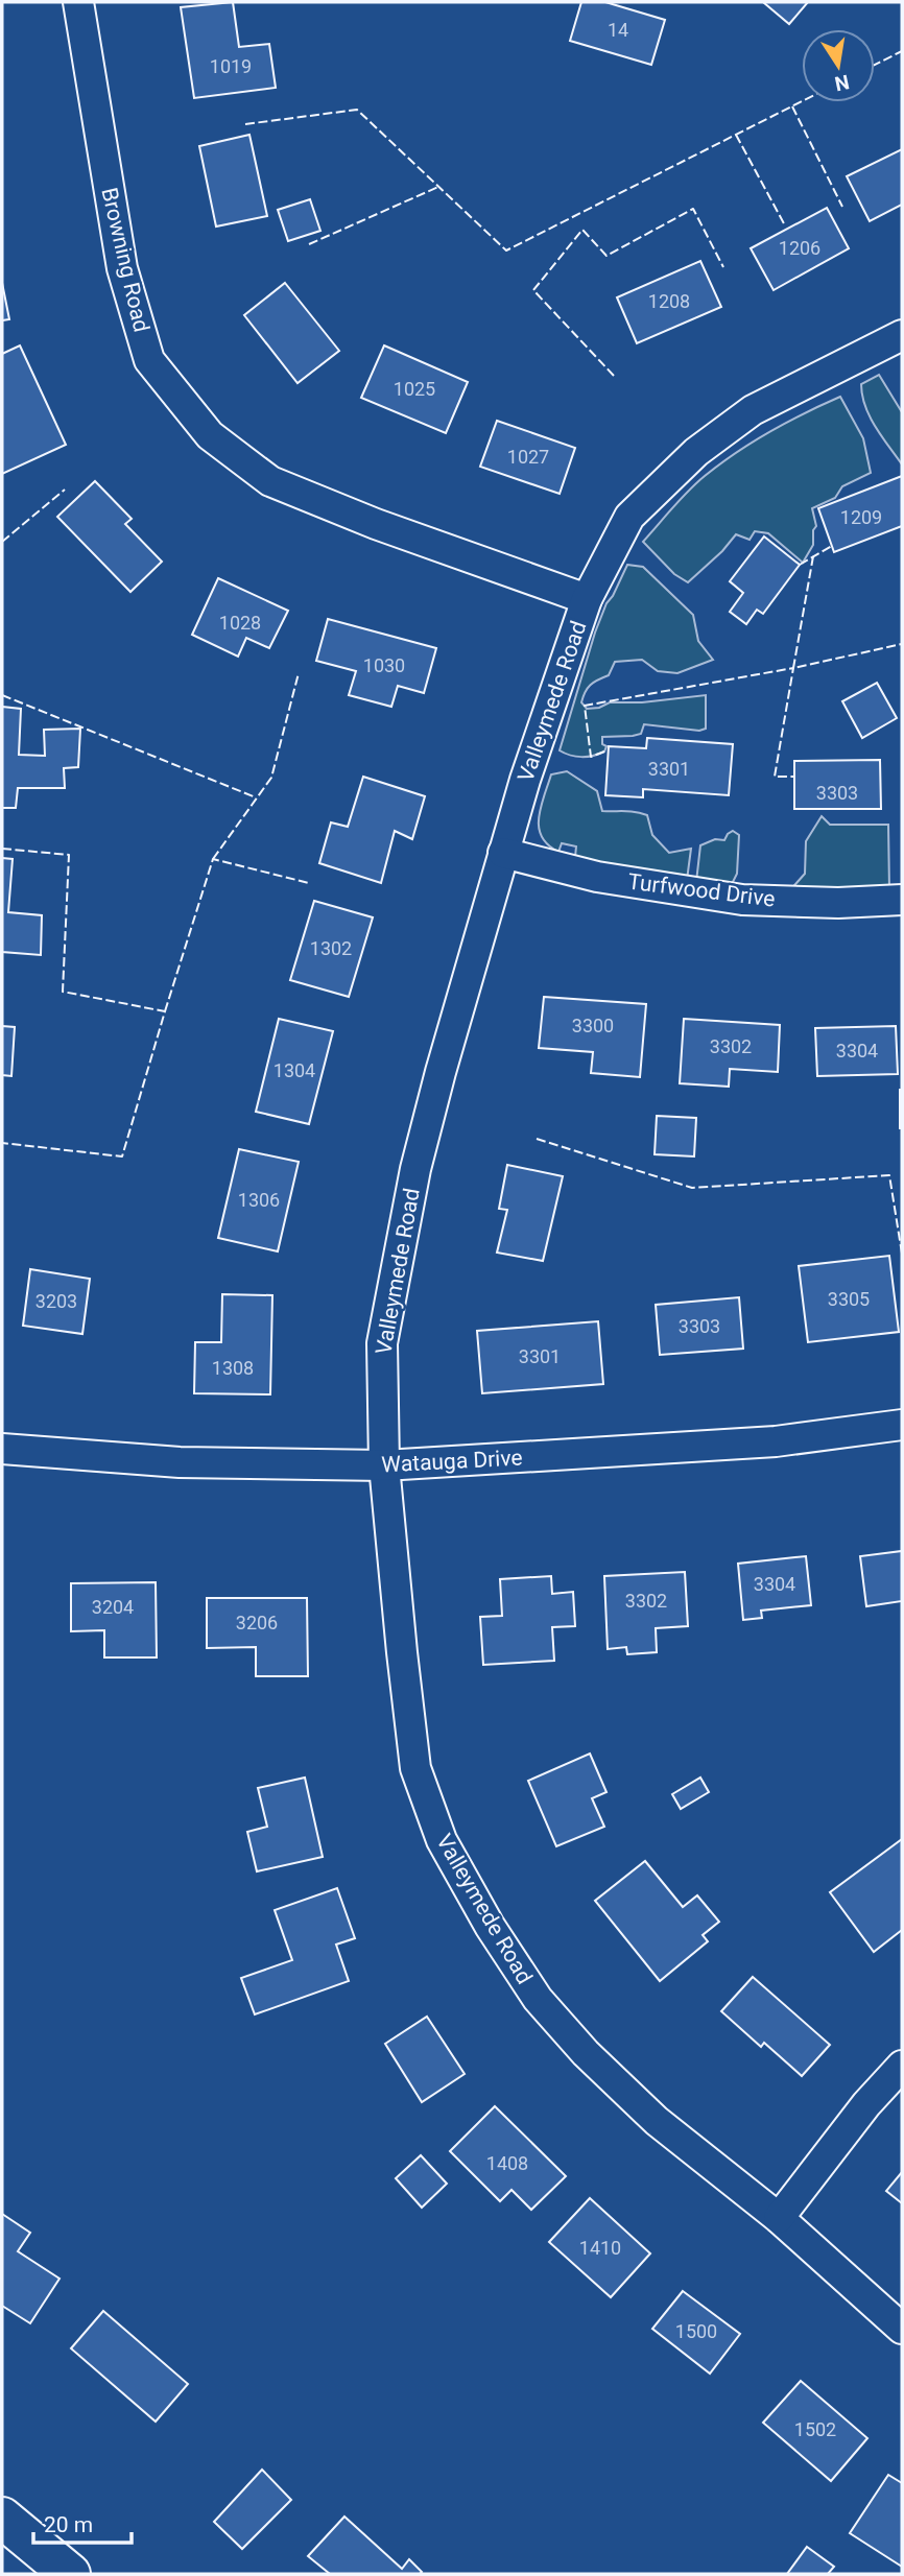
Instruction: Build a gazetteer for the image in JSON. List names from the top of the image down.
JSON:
{
  "streets": {
    "street": [
      "Browning Road",
      "Valleymede Road",
      "Turfwood Drive",
      "Watauga Drive"
    ]
  },
  "crossings": [
    ["Browning Road", "Valleymede Road"],
    ["Valleymede Road", "Turfwood Drive"],
    ["Valleymede Road", "Watauga Drive"]
  ],
  "house_numbers": [
    "14",
    "1019",
    "1206",
    "1208",
    "1025",
    "1027",
    "1209",
    "1028",
    "1030",
    "3301",
    "3303",
    "1302",
    "3300",
    "3302",
    "3304",
    "1304",
    "1306",
    "3305",
    "3203",
    "3303",
    "3301",
    "1308",
    "3304",
    "3302",
    "3204",
    "3206",
    "1408",
    "1410",
    "1500",
    "1502"
  ],
  "scale_bar": "20 m",
  "north": "bottom"
}
